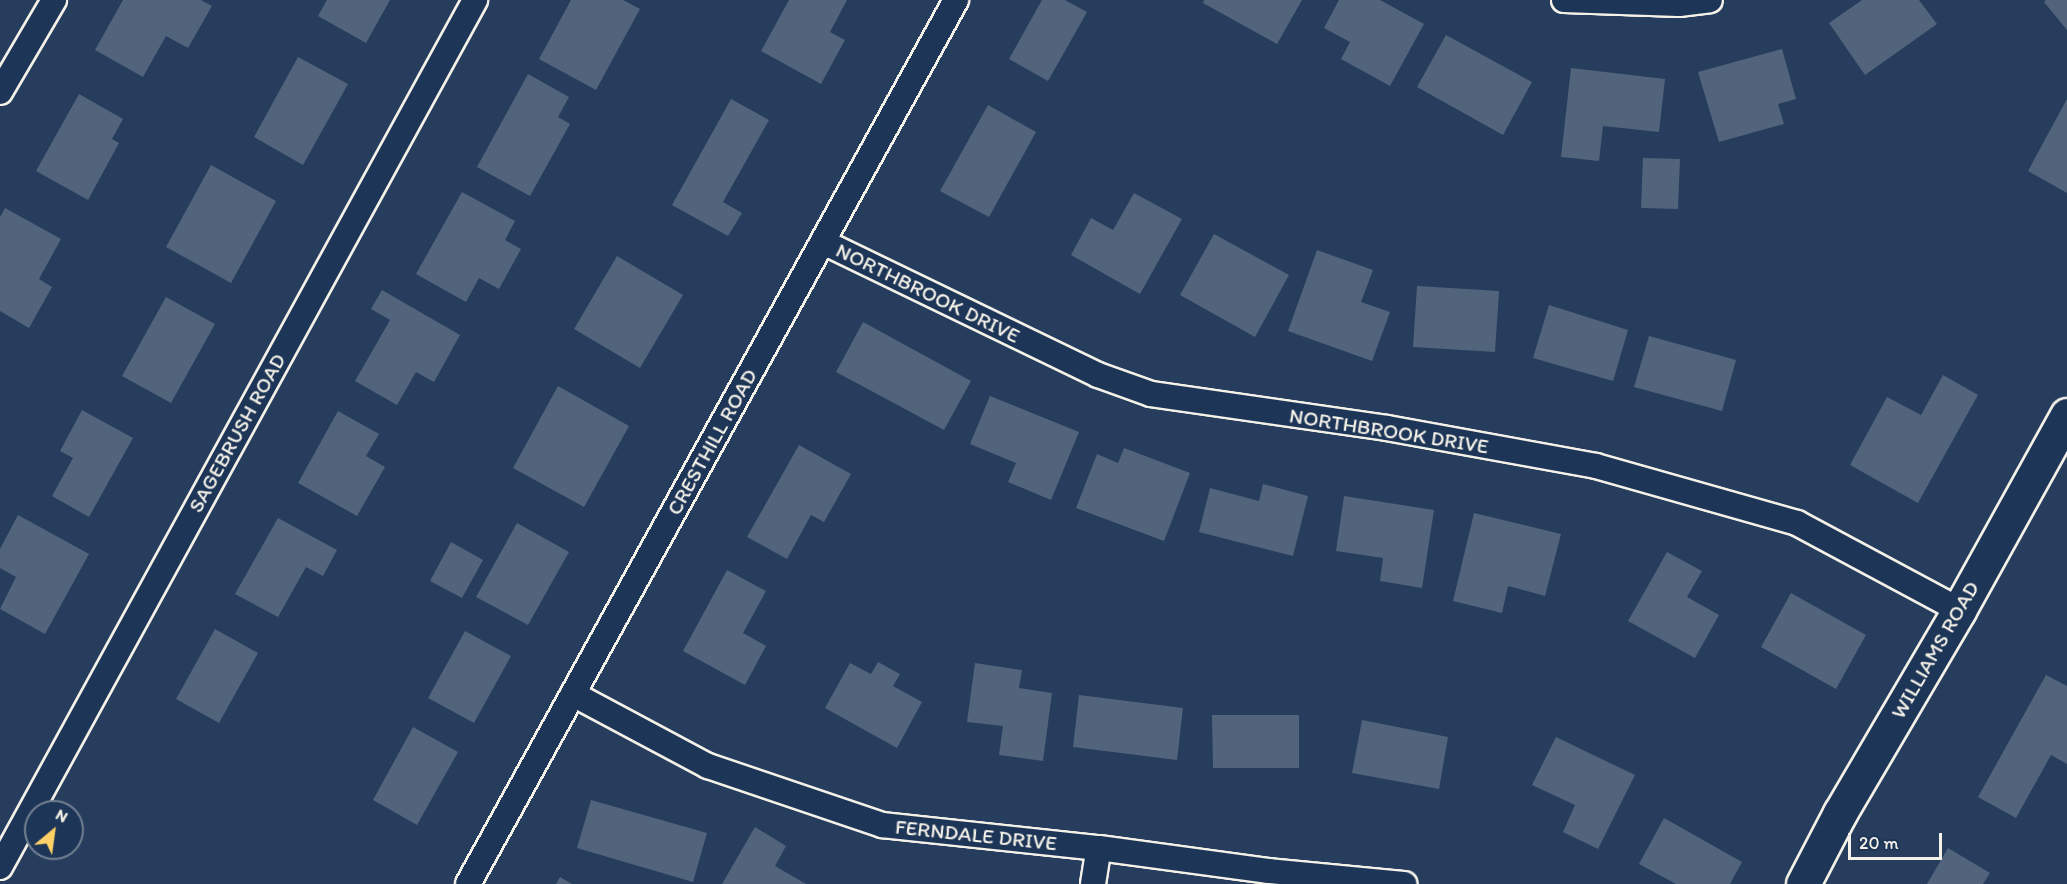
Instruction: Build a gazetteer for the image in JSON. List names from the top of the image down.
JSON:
{
  "streets": {
    "street": [
      "NORTHBROOK DRIVE",
      "SAGEBRUSH ROAD",
      "CRESTHILL ROAD",
      "WILLIAMS ROAD",
      "FERNDALE DRIVE"
    ]
  },
  "crossings": [
    ["NORTHBROOK DRIVE", "CRESTHILL ROAD"],
    ["NORTHBROOK DRIVE", "WILLIAMS ROAD"],
    ["CRESTHILL ROAD", "FERNDALE DRIVE"]
  ],
  "scale_bar": "20 m",
  "north": "top right"
}
